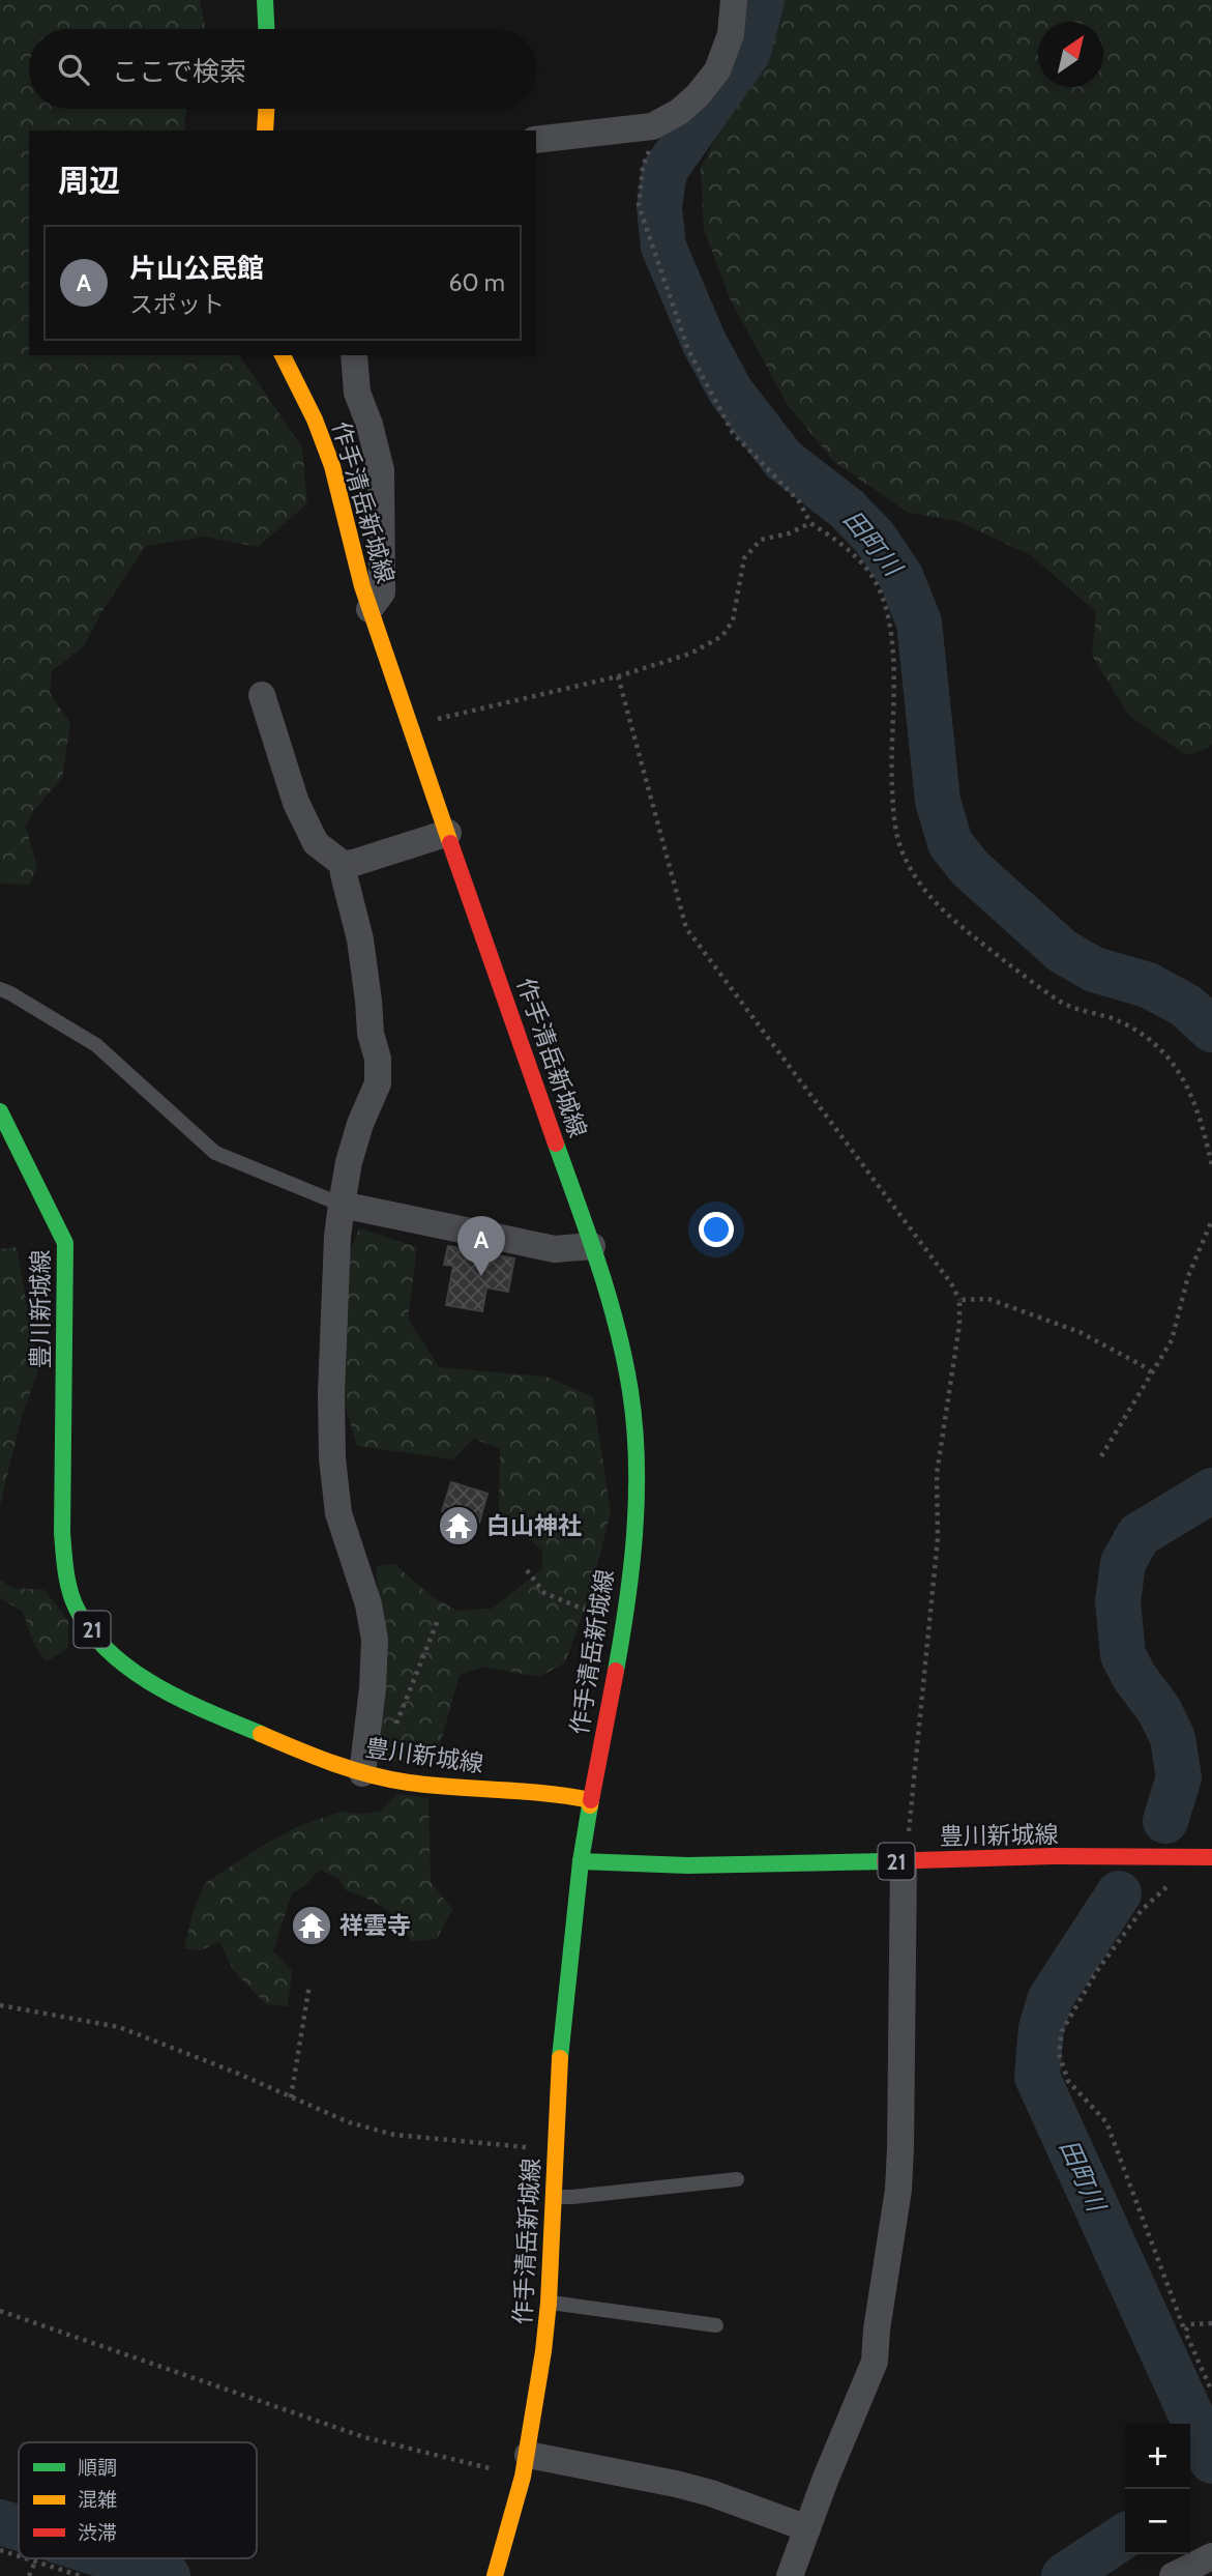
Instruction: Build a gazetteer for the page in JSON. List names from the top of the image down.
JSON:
{
  "streets": {
    "main road": ["作手清岳新城線", "豊川新城線", "21"]
  },
  "crossings": [
    ["作手清岳新城線", "豊川新城線"]
  ],
  "water": ["田町川"],
  "places": {
    "temple": ["白山神社", "祥雲寺"]
  },
  "legend": ["順調", "混雑", "渋滞"],
  "north": "top right",
  "page": {
    "search": "ここで検索",
    "heading": "周辺",
    "list": [
      {
        "mark": "A",
        "name": "片山公民館",
        "note": "スポット",
        "value": "60 m"
      }
    ],
    "pins": "A",
    "map_buttons": ["+", "−"]
  }
}
